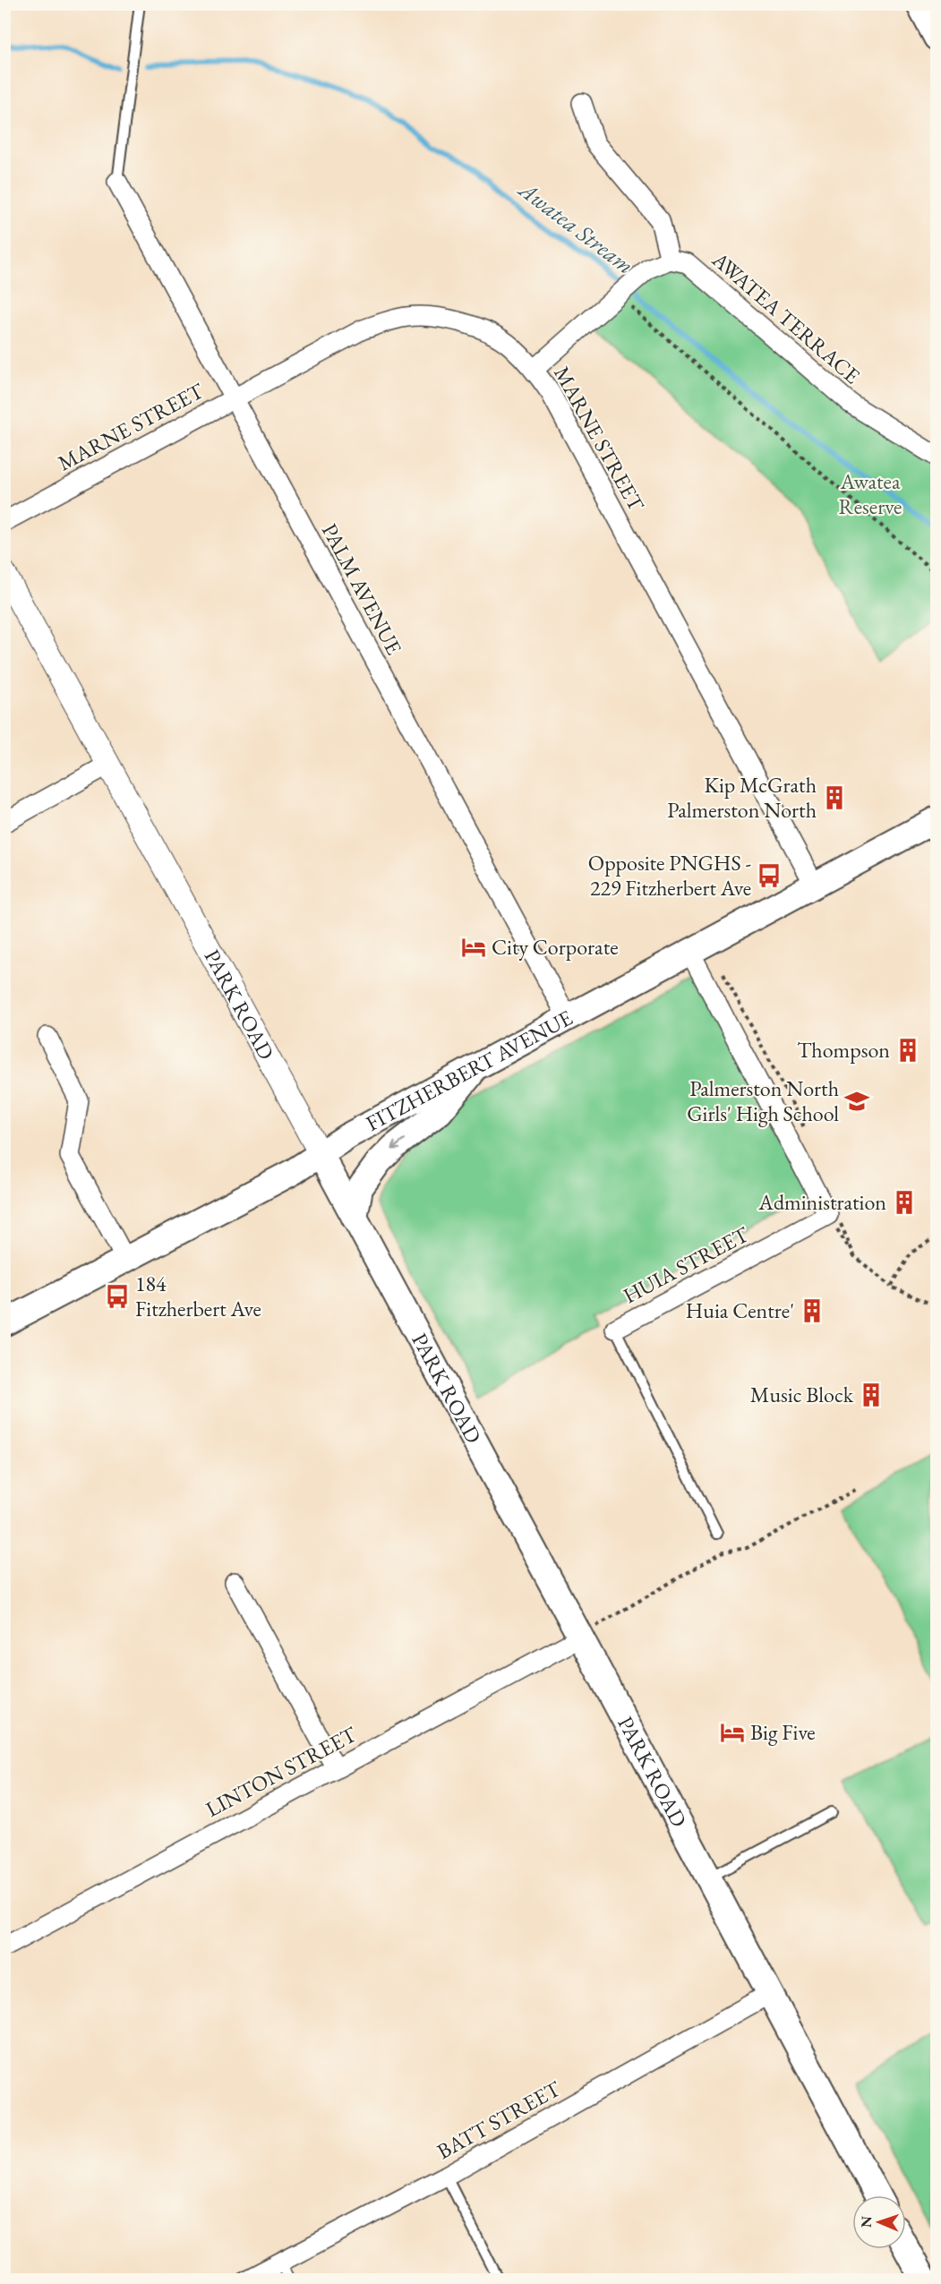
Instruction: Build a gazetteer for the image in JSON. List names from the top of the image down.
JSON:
{
  "streets": {
    "main road": ["PARK ROAD", "FITZHERBERT AVENUE"],
    "street": [
      "AWATEA TERRACE",
      "MARNE STREET",
      "PALM AVENUE",
      "HUIA STREET",
      "LINTON STREET",
      "BATT STREET"
    ]
  },
  "crossings": [
    ["MARNE STREET", "PALM AVENUE"],
    ["MARNE STREET", "FITZHERBERT AVENUE"],
    ["PALM AVENUE", "FITZHERBERT AVENUE"],
    ["PARK ROAD", "FITZHERBERT AVENUE"],
    ["PARK ROAD", "LINTON STREET"],
    ["PARK ROAD", "BATT STREET"]
  ],
  "water": ["Awatea Stream"],
  "parks": ["Awatea Reserve"],
  "places": {
    "building": [
      "Kip McGrath Palmerston North",
      "Thompson",
      "Administration",
      "Huia Centre'",
      "Music Block"
    ],
    "bus stop": ["Opposite PNGHS - 229 Fitzherbert Ave", "184 Fitzherbert Ave"],
    "hotel": ["City Corporate", "Big Five"],
    "school or university": ["Palmerston North Girls' High School"]
  },
  "north": "left"
}
